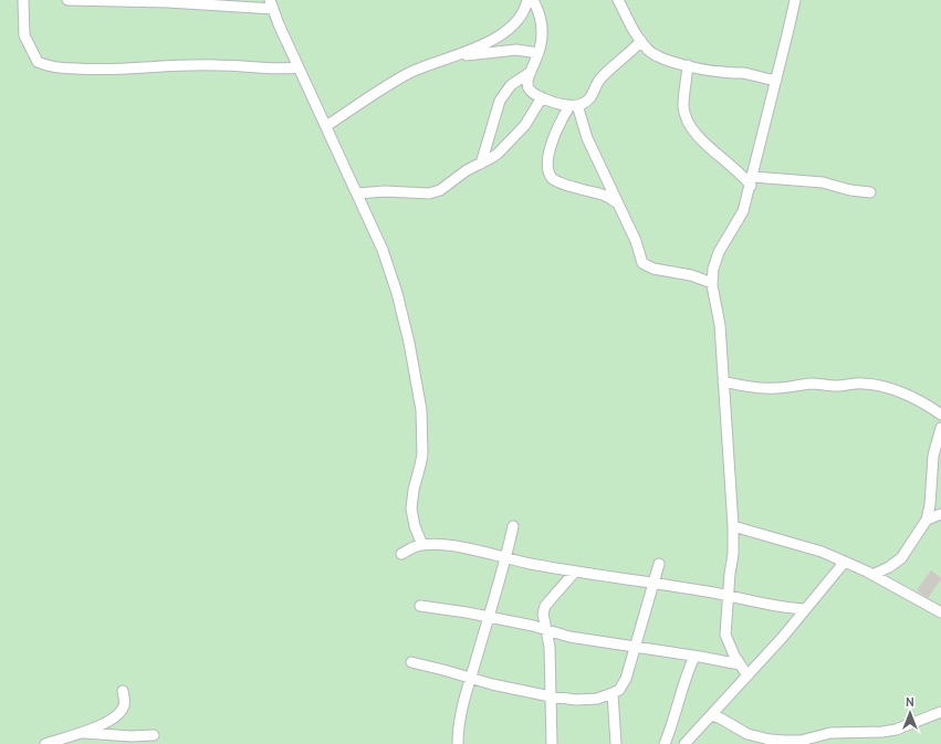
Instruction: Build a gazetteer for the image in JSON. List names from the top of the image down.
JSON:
{
  "north": "top"
}
